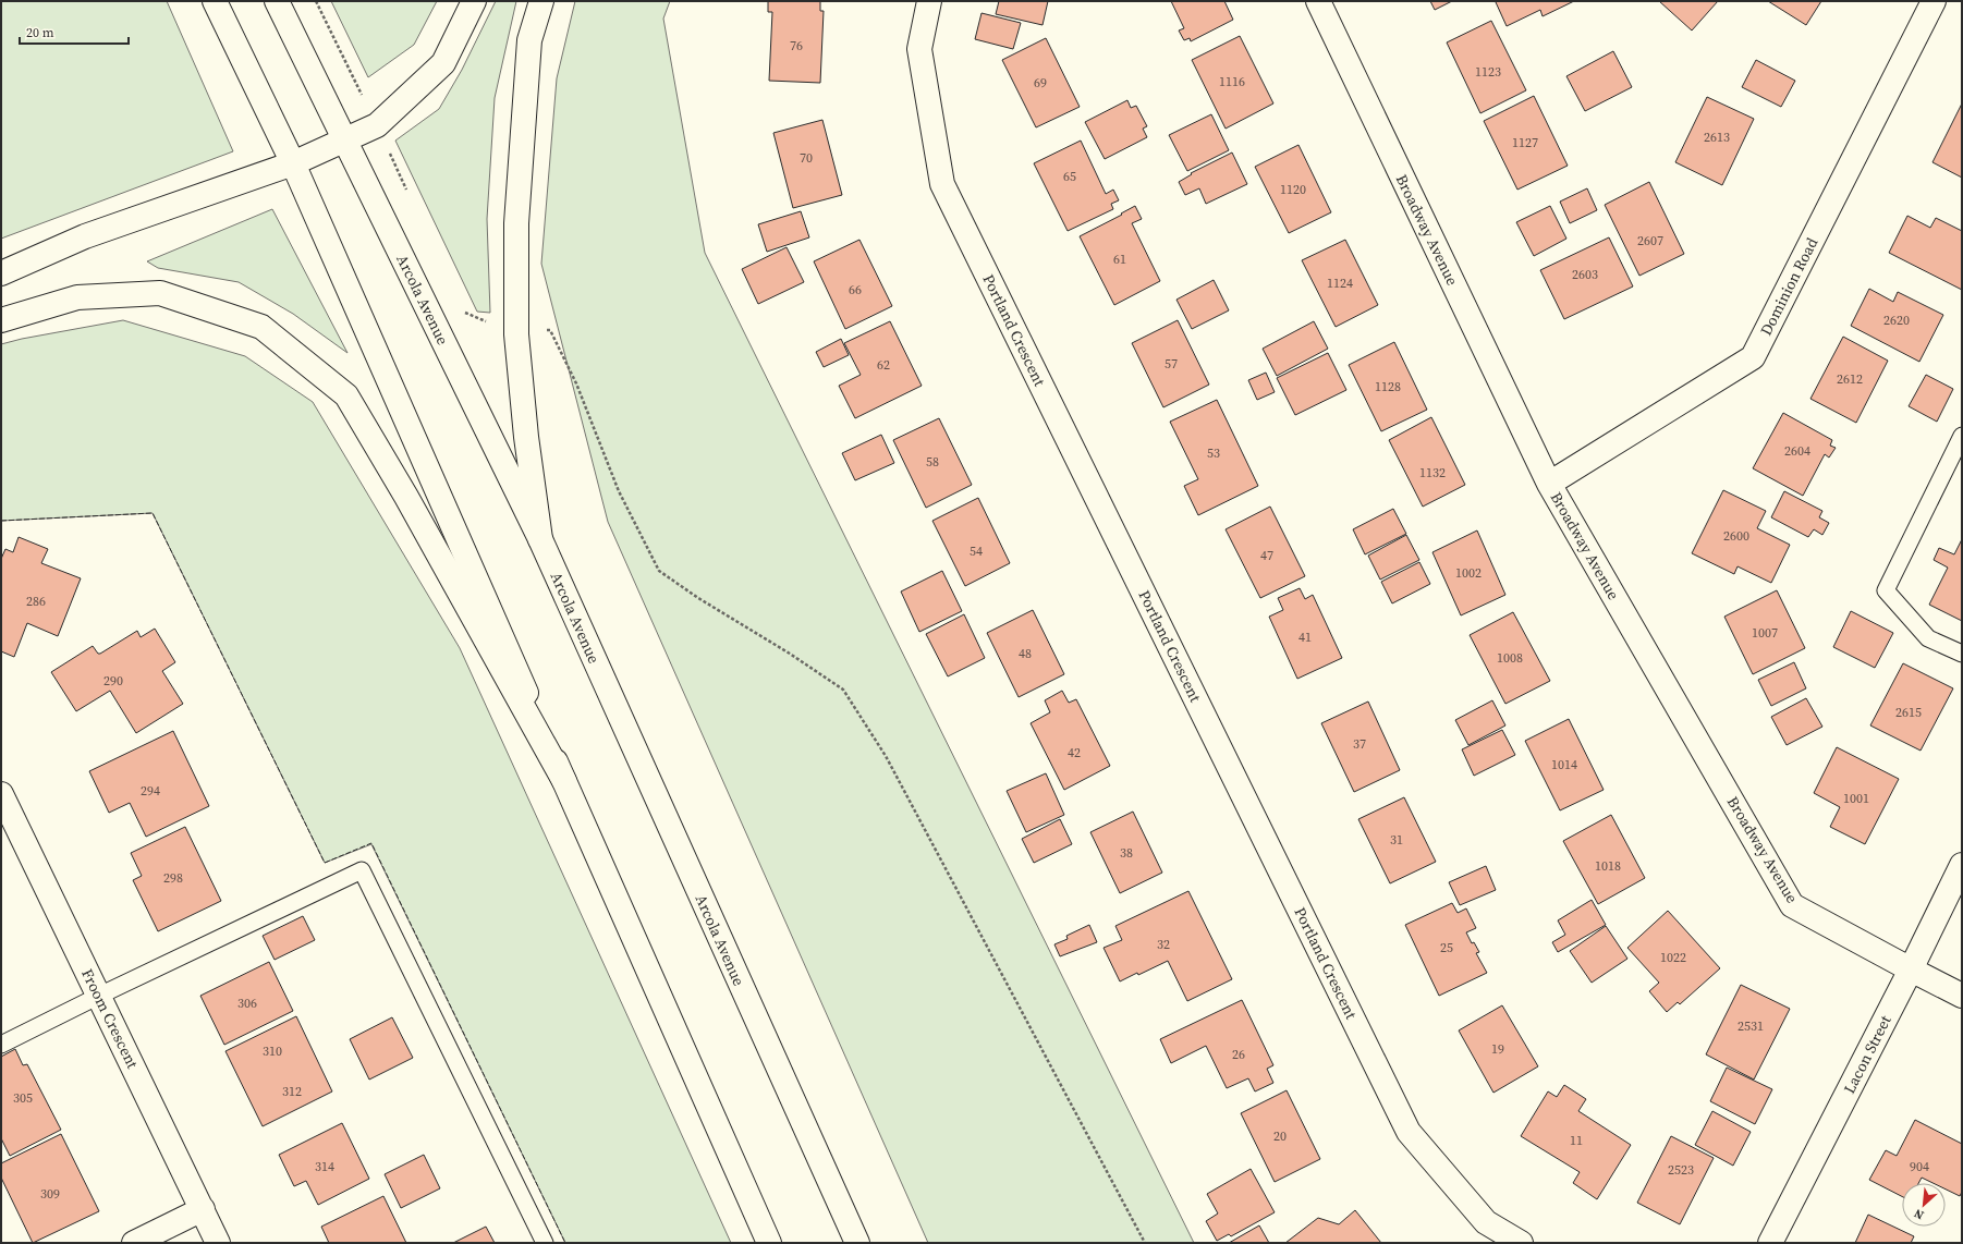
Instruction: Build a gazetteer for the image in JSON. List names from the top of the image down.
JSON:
{
  "streets": {
    "main road": [
      "Broadway Avenue",
      "Dominion Road",
      "Arcola Avenue",
      "Portland Crescent",
      "Froom Crescent",
      "Lacon Street"
    ]
  },
  "crossings": [
    ["Broadway Avenue", "Dominion Road"],
    ["Broadway Avenue", "Lacon Street"]
  ],
  "house_numbers": [
    "76",
    "1123",
    "1116",
    "69",
    "2613",
    "1127",
    "70",
    "65",
    "1120",
    "2607",
    "61",
    "2603",
    "1124",
    "66",
    "2620",
    "57",
    "62",
    "2612",
    "1128",
    "2604",
    "53",
    "58",
    "1132",
    "2600",
    "54",
    "47",
    "1002",
    "286",
    "1007",
    "41",
    "48",
    "1008",
    "290",
    "2615",
    "37",
    "42",
    "1014",
    "294",
    "1001",
    "31",
    "38",
    "1018",
    "298",
    "32",
    "25",
    "1022",
    "306",
    "2531",
    "19",
    "310",
    "26",
    "312",
    "305",
    "20",
    "11",
    "314",
    "904",
    "2523",
    "309"
  ],
  "scale_bar": "20 m",
  "north": "bottom left"
}
